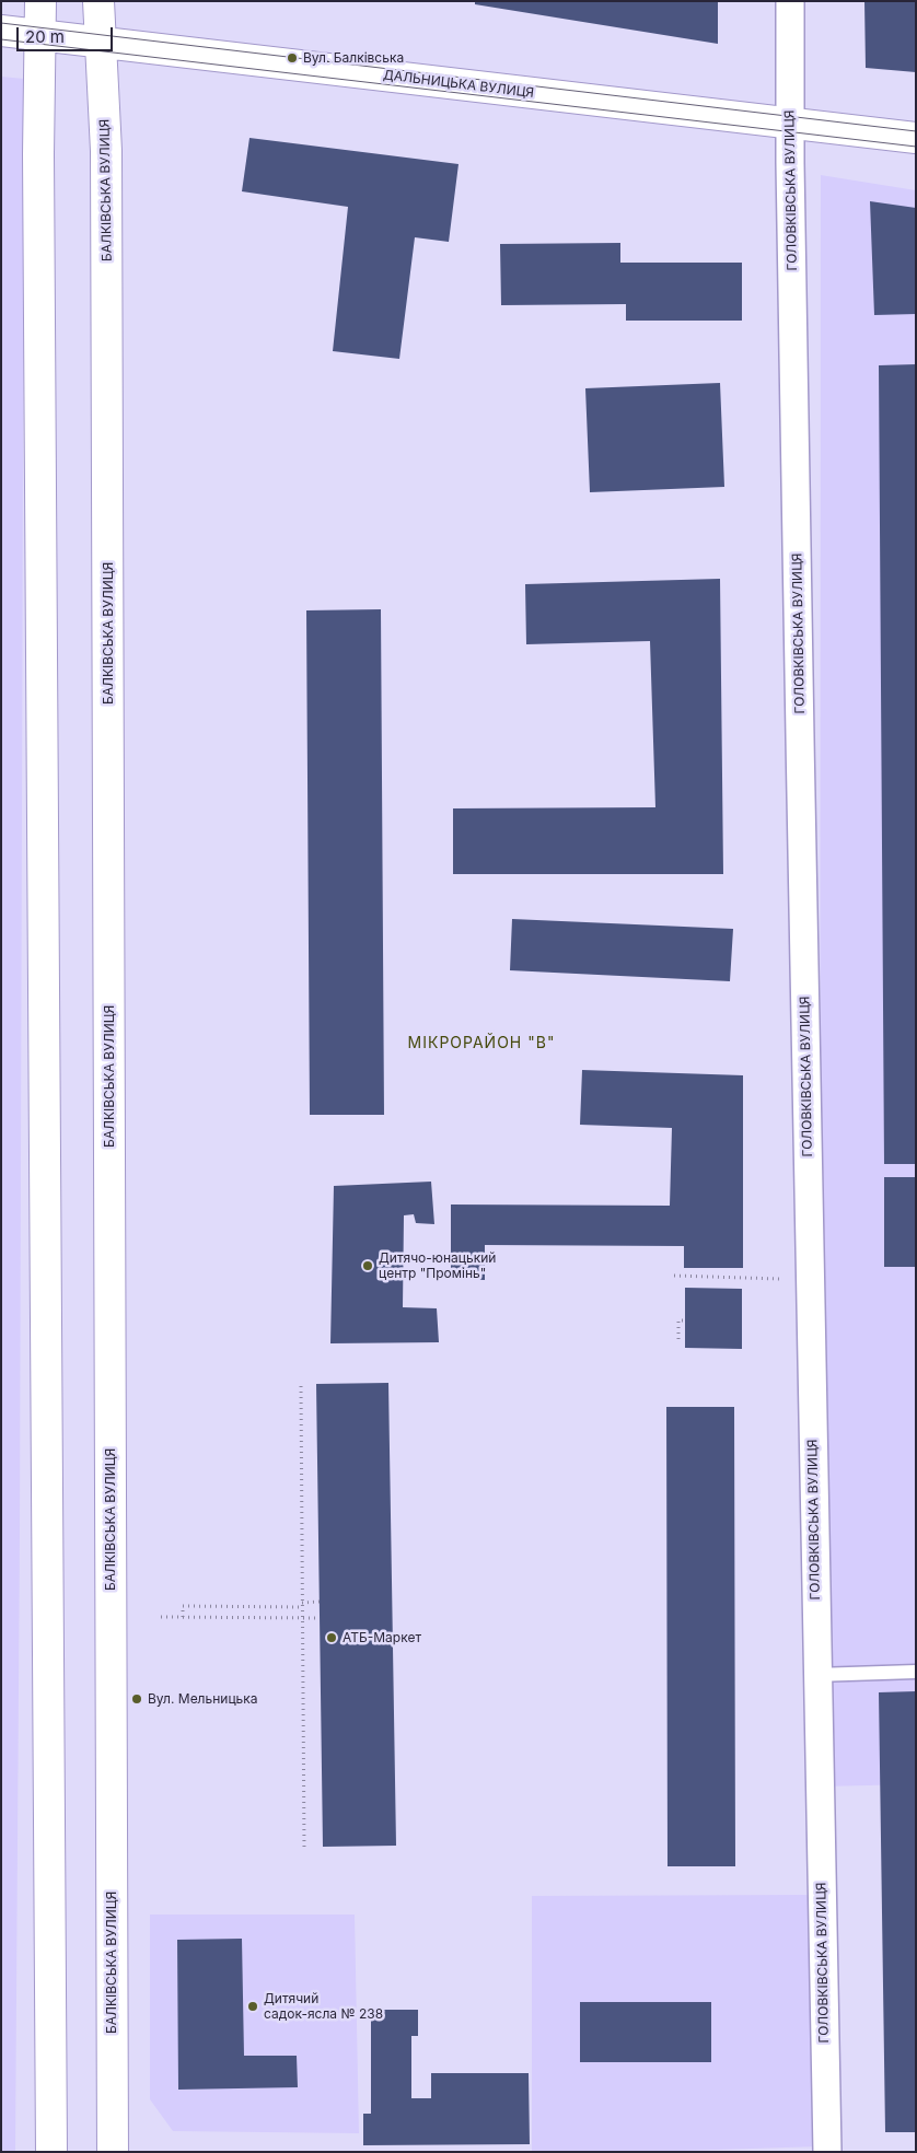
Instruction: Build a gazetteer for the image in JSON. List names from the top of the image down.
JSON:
{
  "streets": {
    "main road": ["ДАЛЬНИЦЬКА ВУЛИЦЯ", "БАЛКІВСЬКА ВУЛИЦЯ"],
    "street": ["ГОЛОВКІВСЬКА ВУЛИЦЯ"]
  },
  "crossings": [
    ["ДАЛЬНИЦЬКА ВУЛИЦЯ", "БАЛКІВСЬКА ВУЛИЦЯ"],
    ["ДАЛЬНИЦЬКА ВУЛИЦЯ", "ГОЛОВКІВСЬКА ВУЛИЦЯ"]
  ],
  "districts": ["МІКРОРАЙОН \"В\""],
  "places": [
    "Вул. Балківська",
    "Дитячо-юнацький центр \"Промінь\"",
    "АТБ-Маркет",
    "Вул. Мельницька",
    "Дитячий садок-ясла № 238"
  ],
  "scale_bar": "20 m"
}
